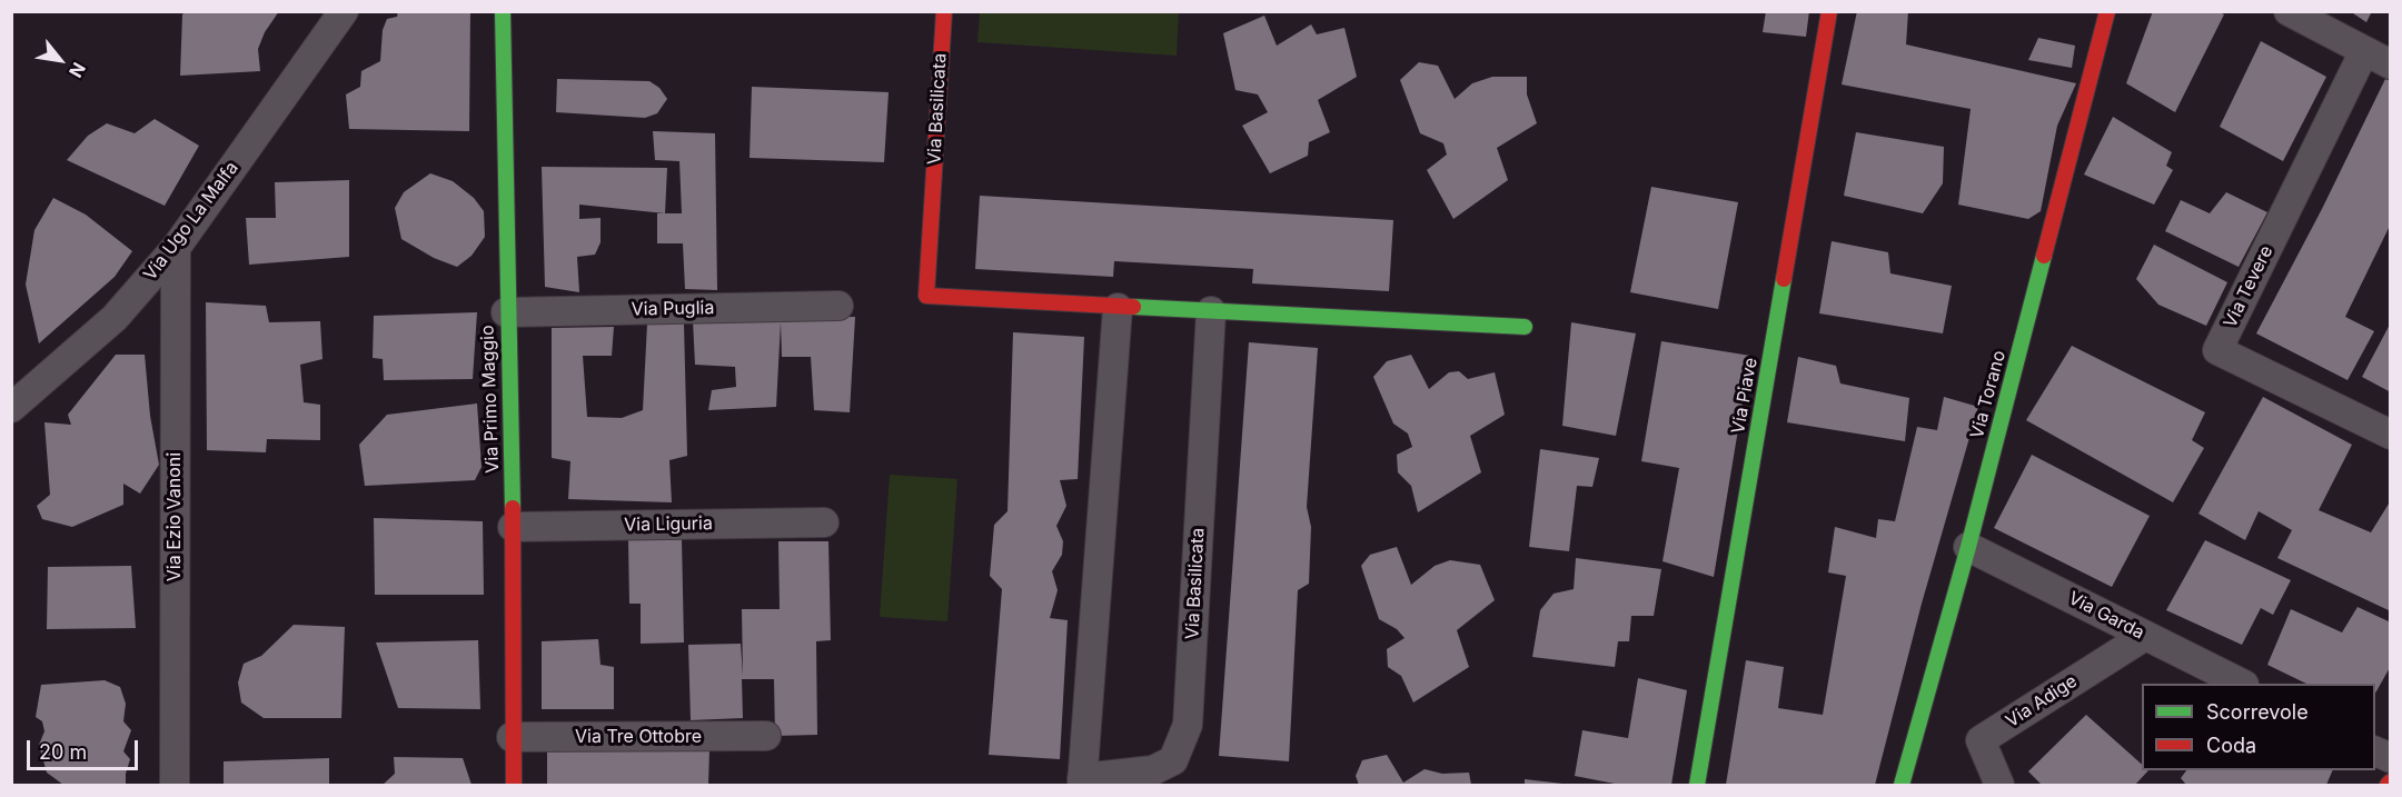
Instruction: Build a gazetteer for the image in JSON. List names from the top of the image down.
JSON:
{
  "streets": {
    "street": [
      "Via Basilicata",
      "Via Ugo La Malfa",
      "Via Tevere",
      "Via Puglia",
      "Via Torano",
      "Via Piave",
      "Via Primo Maggio",
      "Via Ezio Vanoni",
      "Via Liguria",
      "Via Garda",
      "Via Adige",
      "Via Tre Ottobre"
    ]
  },
  "crossings": [
    ["Via Ugo La Malfa", "Via Ezio Vanoni"],
    ["Via Puglia", "Via Primo Maggio"],
    ["Via Torano", "Via Garda"],
    ["Via Primo Maggio", "Via Liguria"],
    ["Via Primo Maggio", "Via Tre Ottobre"],
    ["Via Garda", "Via Adige"]
  ],
  "legend": ["Scorrevole", "Coda"],
  "scale_bar": "20 m",
  "north": "bottom right"
}
